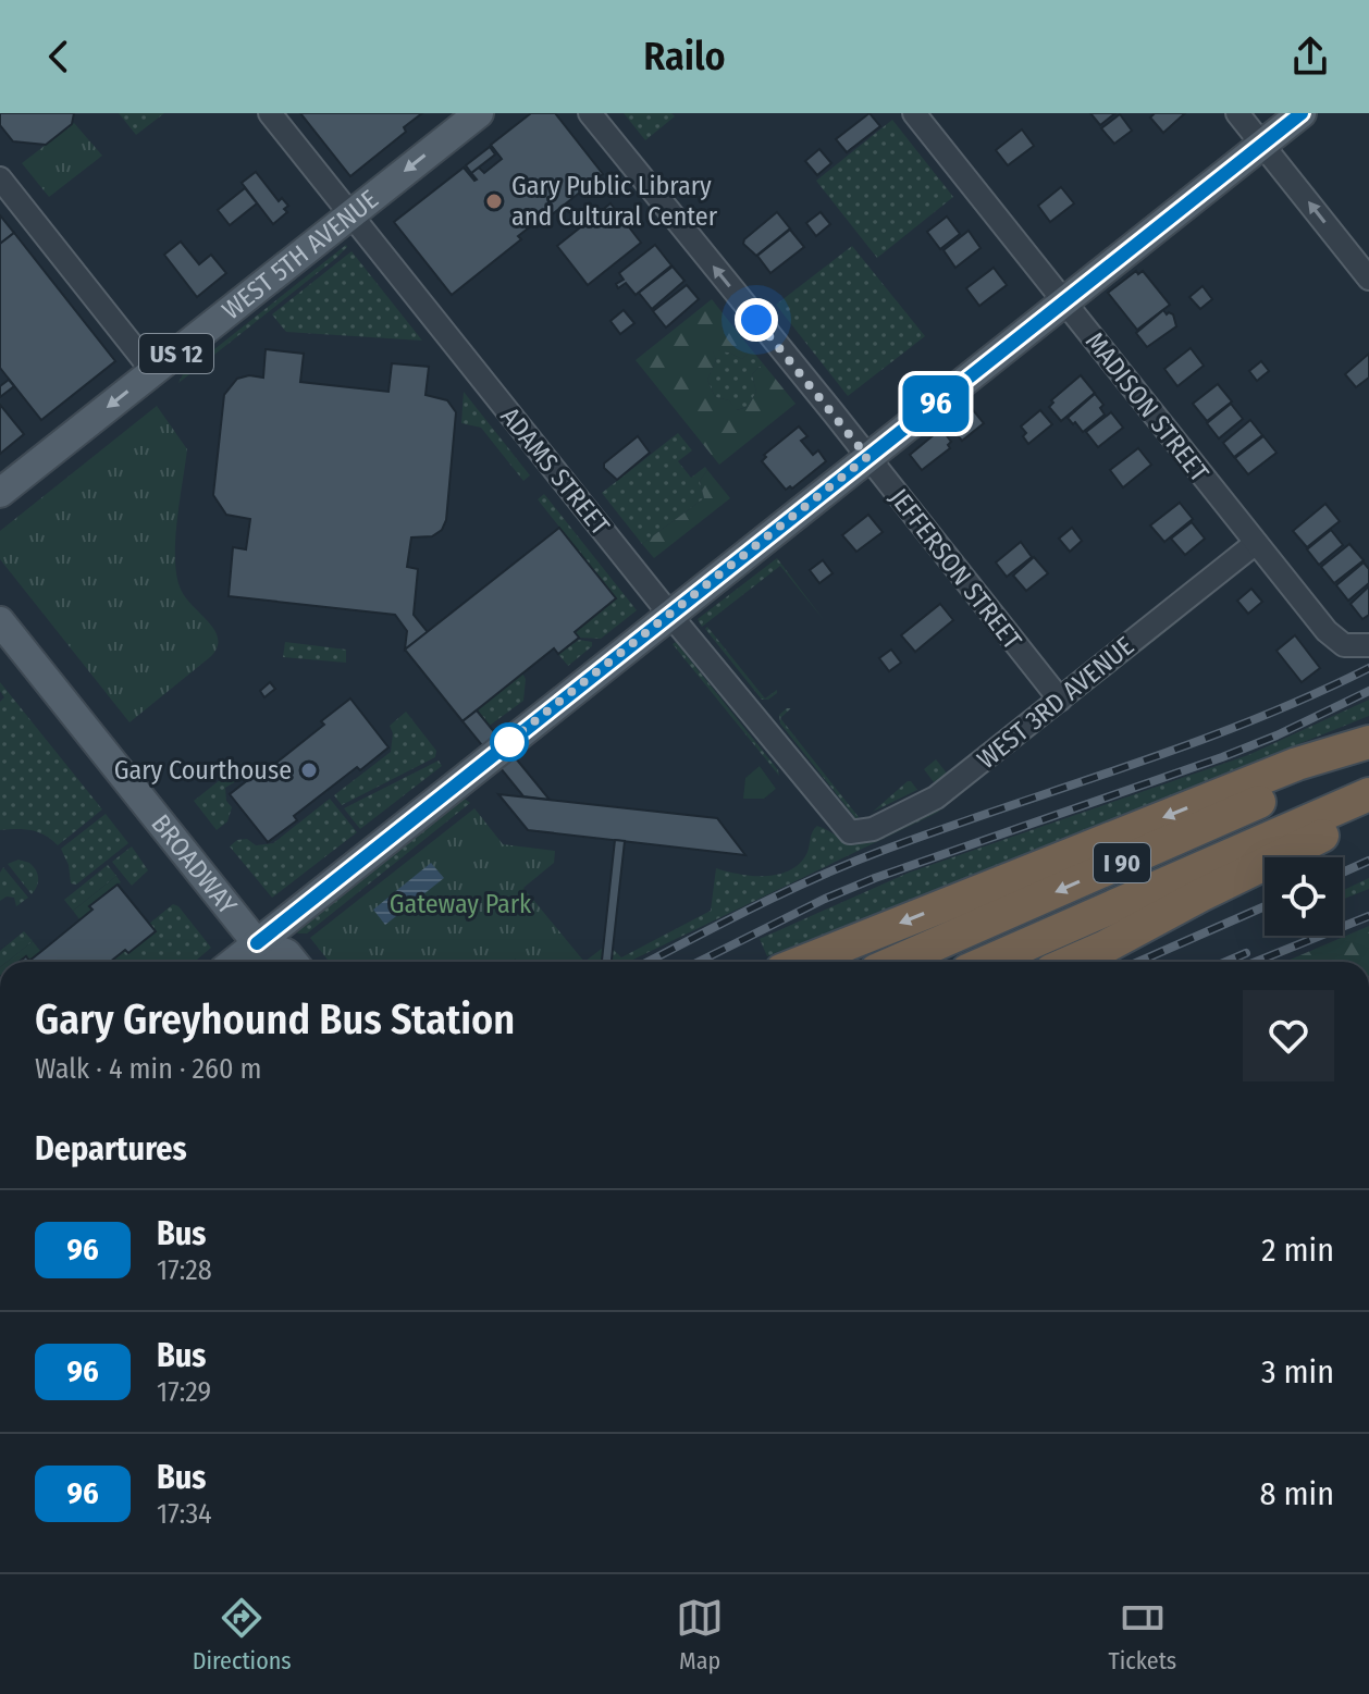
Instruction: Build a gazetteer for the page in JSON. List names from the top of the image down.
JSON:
{
  "streets": {
    "highway": ["I 90"],
    "main road": ["WEST 5TH AVENUE", "US 12", "BROADWAY"],
    "street": [
      "MADISON STREET",
      "ADAMS STREET",
      "JEFFERSON STREET",
      "WEST 3RD AVENUE"
    ]
  },
  "crossings": [
    ["WEST 5TH AVENUE", "ADAMS STREET"],
    ["MADISON STREET", "WEST 3RD AVENUE"],
    ["ADAMS STREET", "WEST 3RD AVENUE"],
    ["JEFFERSON STREET", "WEST 3RD AVENUE"]
  ],
  "one_way": ["WEST 5TH AVENUE", "JEFFERSON STREET"],
  "parks": ["Gateway Park"],
  "places": ["Gary Public Library and Cultural Center", "Gary Courthouse"],
  "lines": ["bus line 96"],
  "page": {
    "header": "Railo",
    "on_map": "96",
    "heading": [
      ["Gary Greyhound Bus Station", "Walk · 4 min · 260 m"],
      "Departures"
    ],
    "list": [
      {
        "mark": "96",
        "name": "Bus",
        "note": "17:28",
        "value": "2 min"
      },
      {
        "mark": "96",
        "name": "Bus",
        "note": "17:29",
        "value": "3 min"
      },
      {
        "mark": "96",
        "name": "Bus",
        "note": "17:34",
        "value": "8 min"
      }
    ],
    "tabs": ["Directions", "Map", "Tickets"]
  }
}
